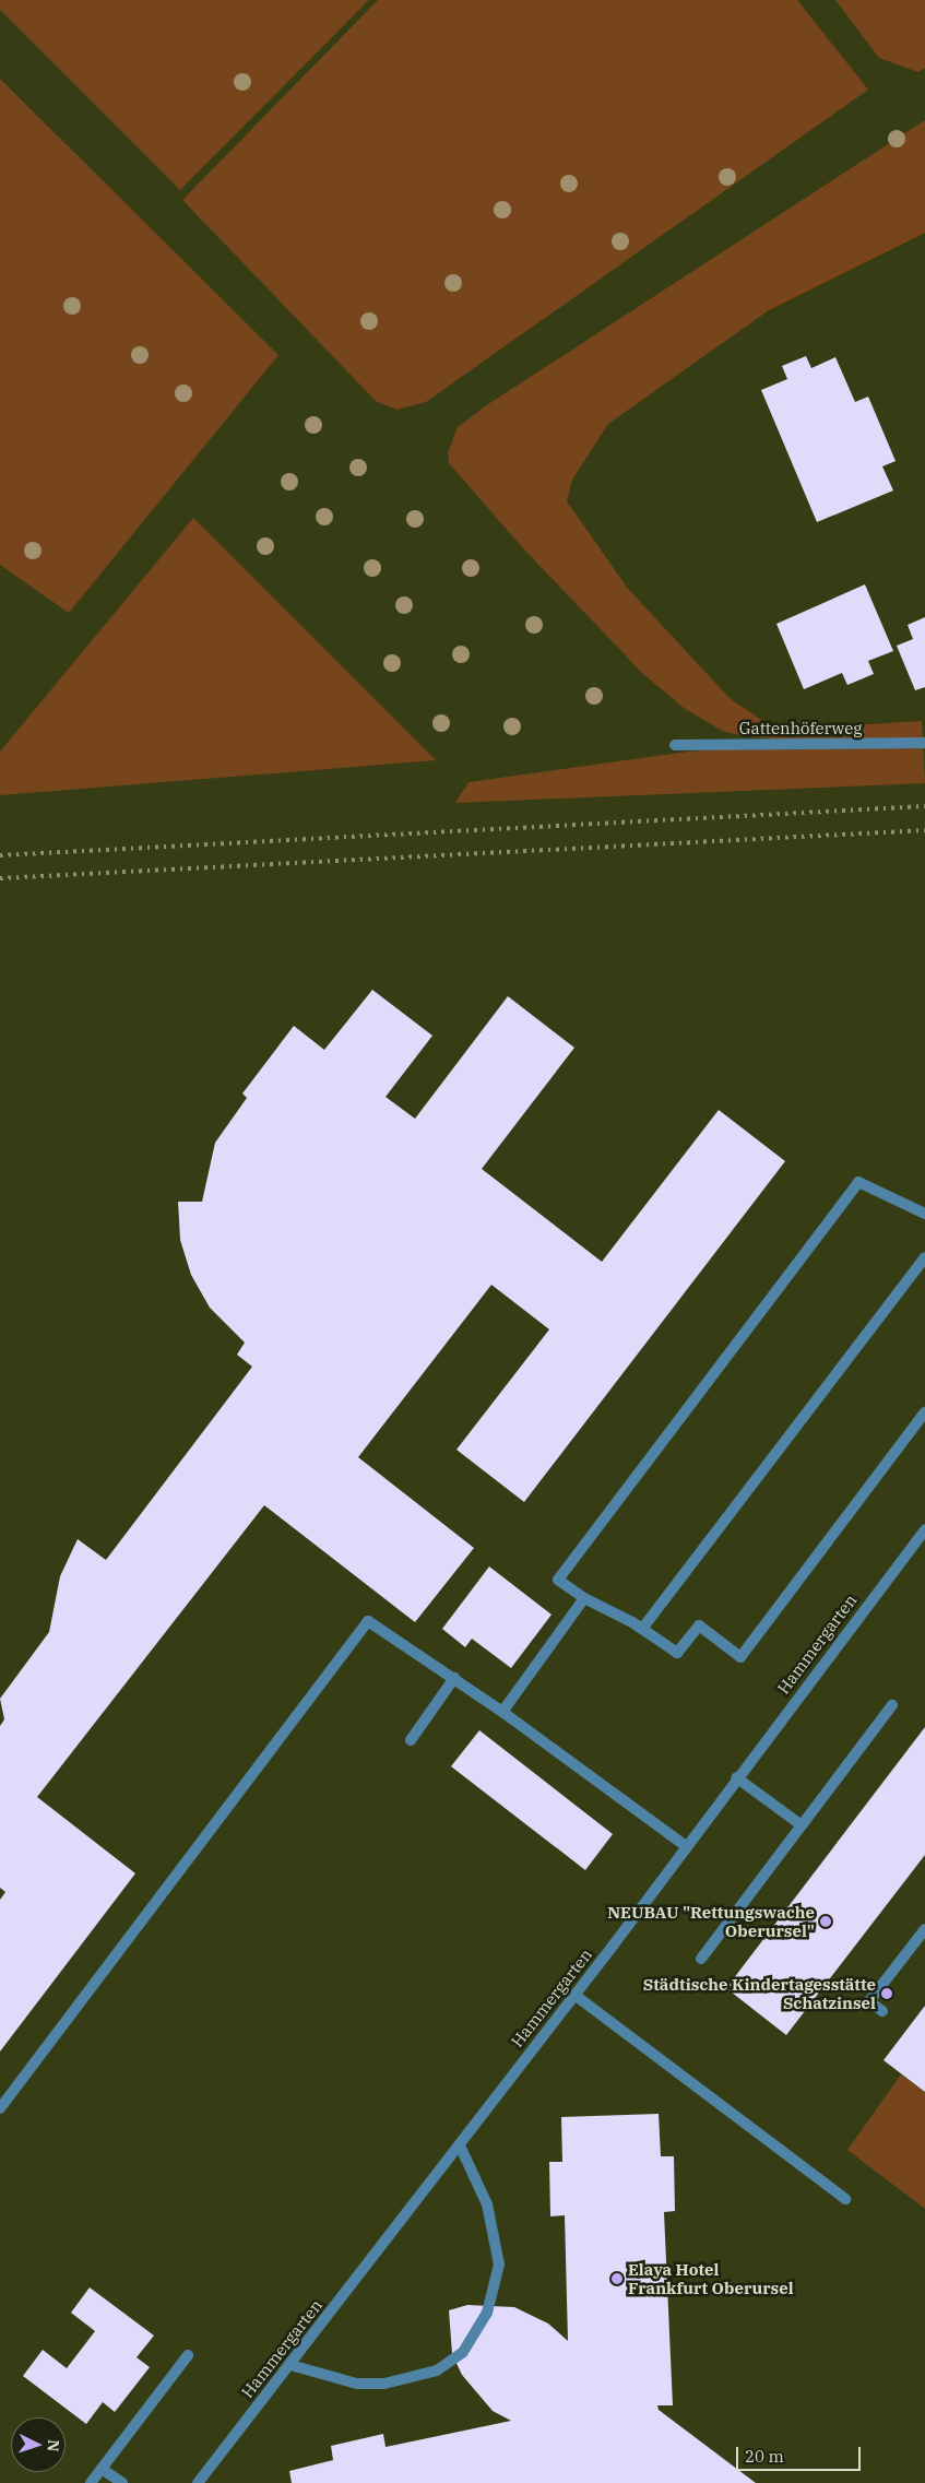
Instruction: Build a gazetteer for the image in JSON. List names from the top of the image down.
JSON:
{
  "streets": {
    "street": ["Gattenhöferweg", "Hammergarten"]
  },
  "places": ["NEUBAU \"Rettungswache Oberursel\"", "Städtische Kindertagesstätte Schatzinsel", "Elaya Hotel Frankfurt Oberursel"],
  "scale_bar": "20 m",
  "north": "right"
}
